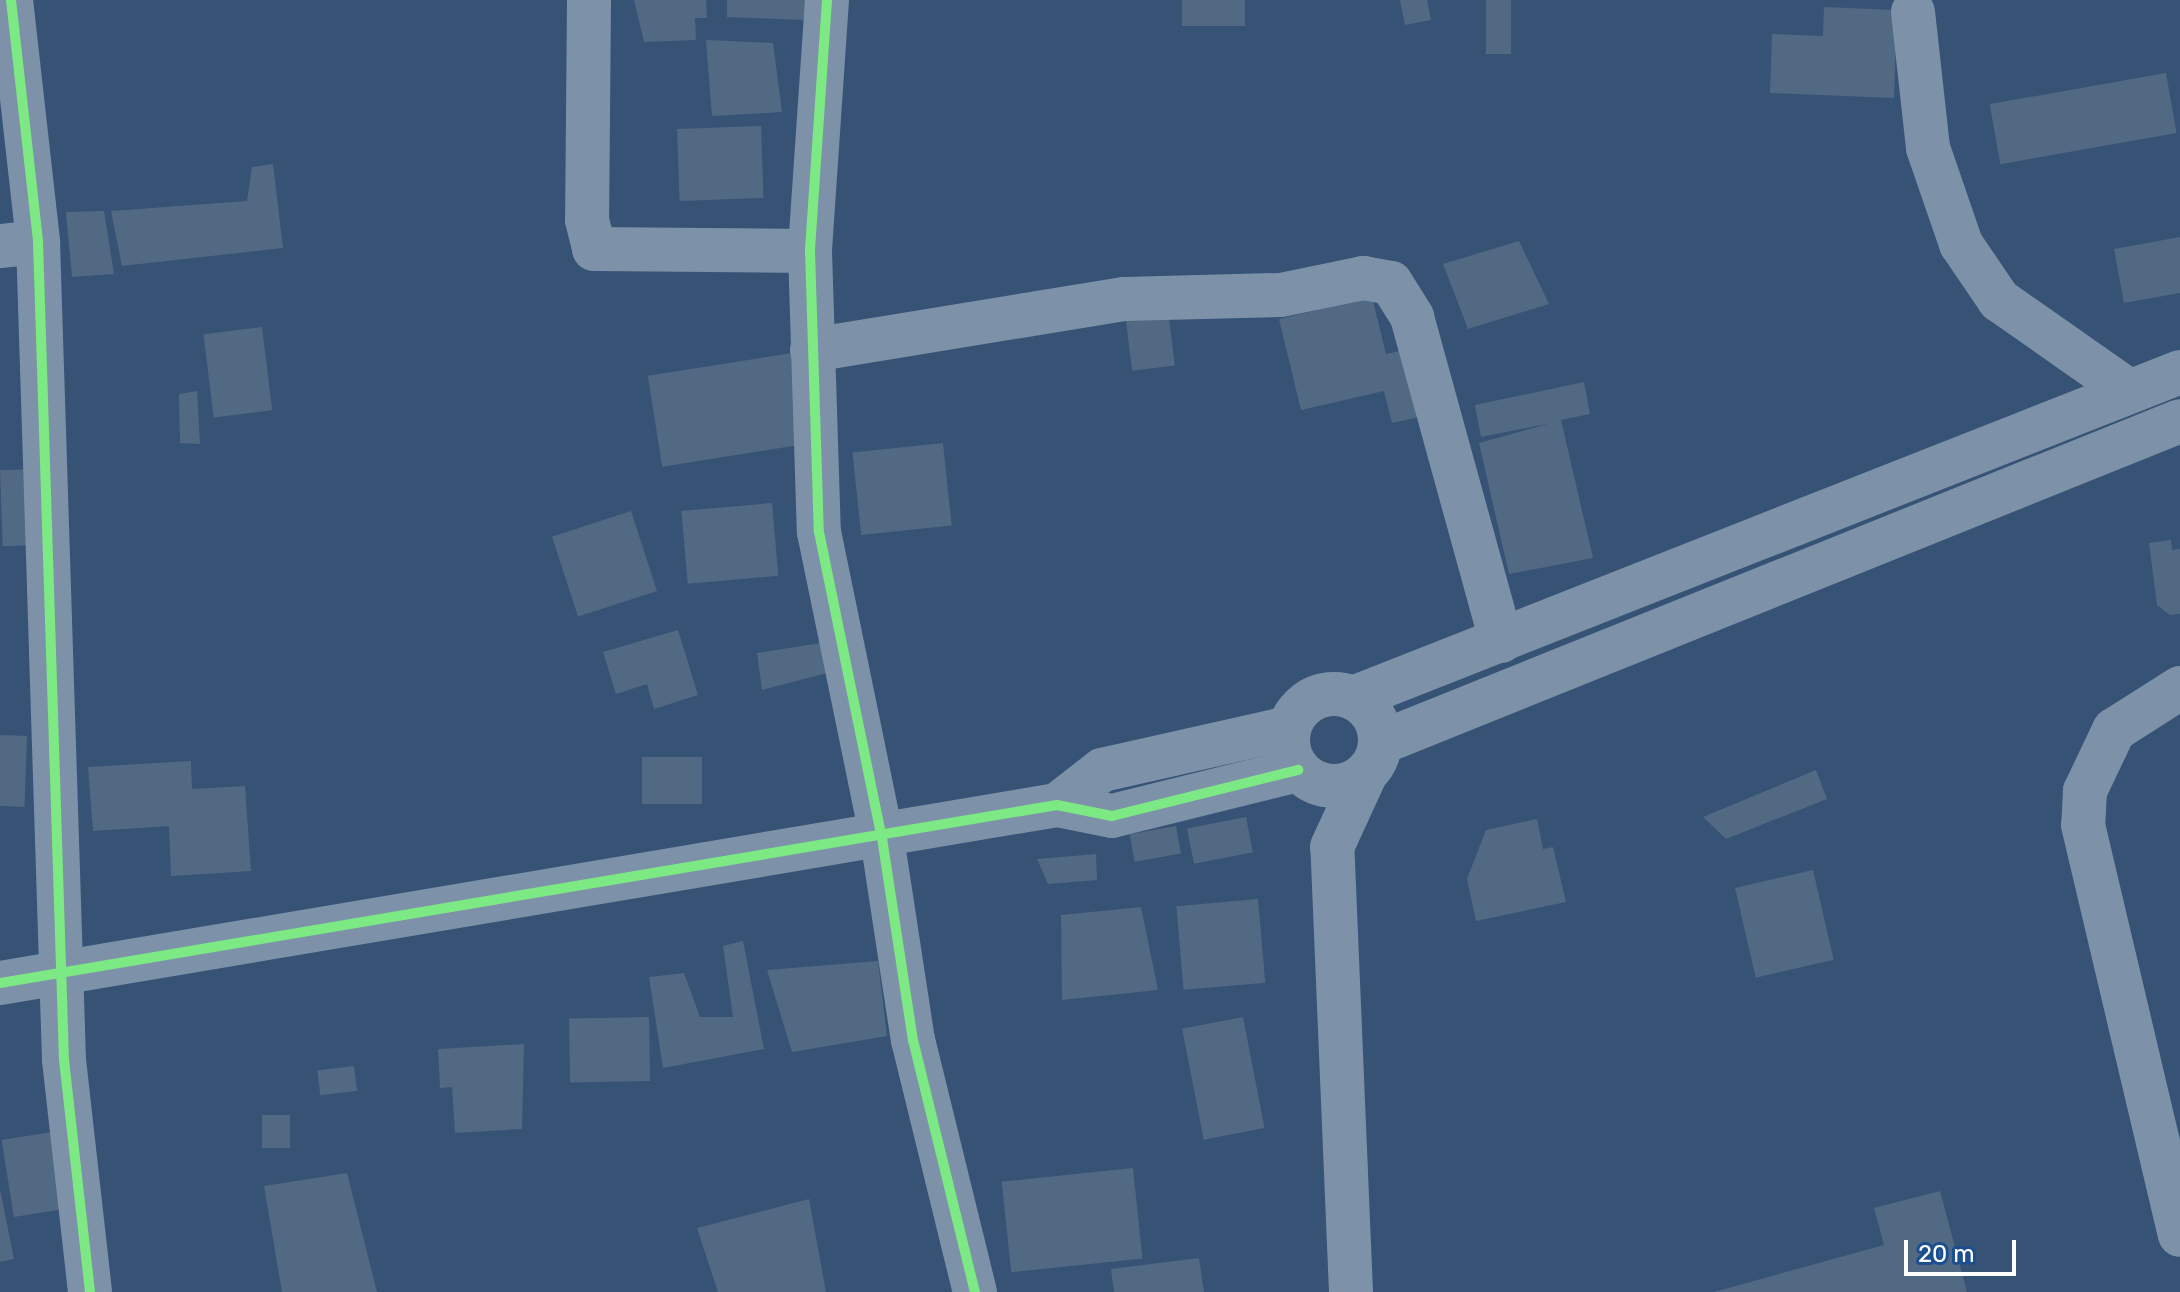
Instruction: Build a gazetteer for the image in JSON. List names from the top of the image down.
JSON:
{
  "scale_bar": "20 m"
}
